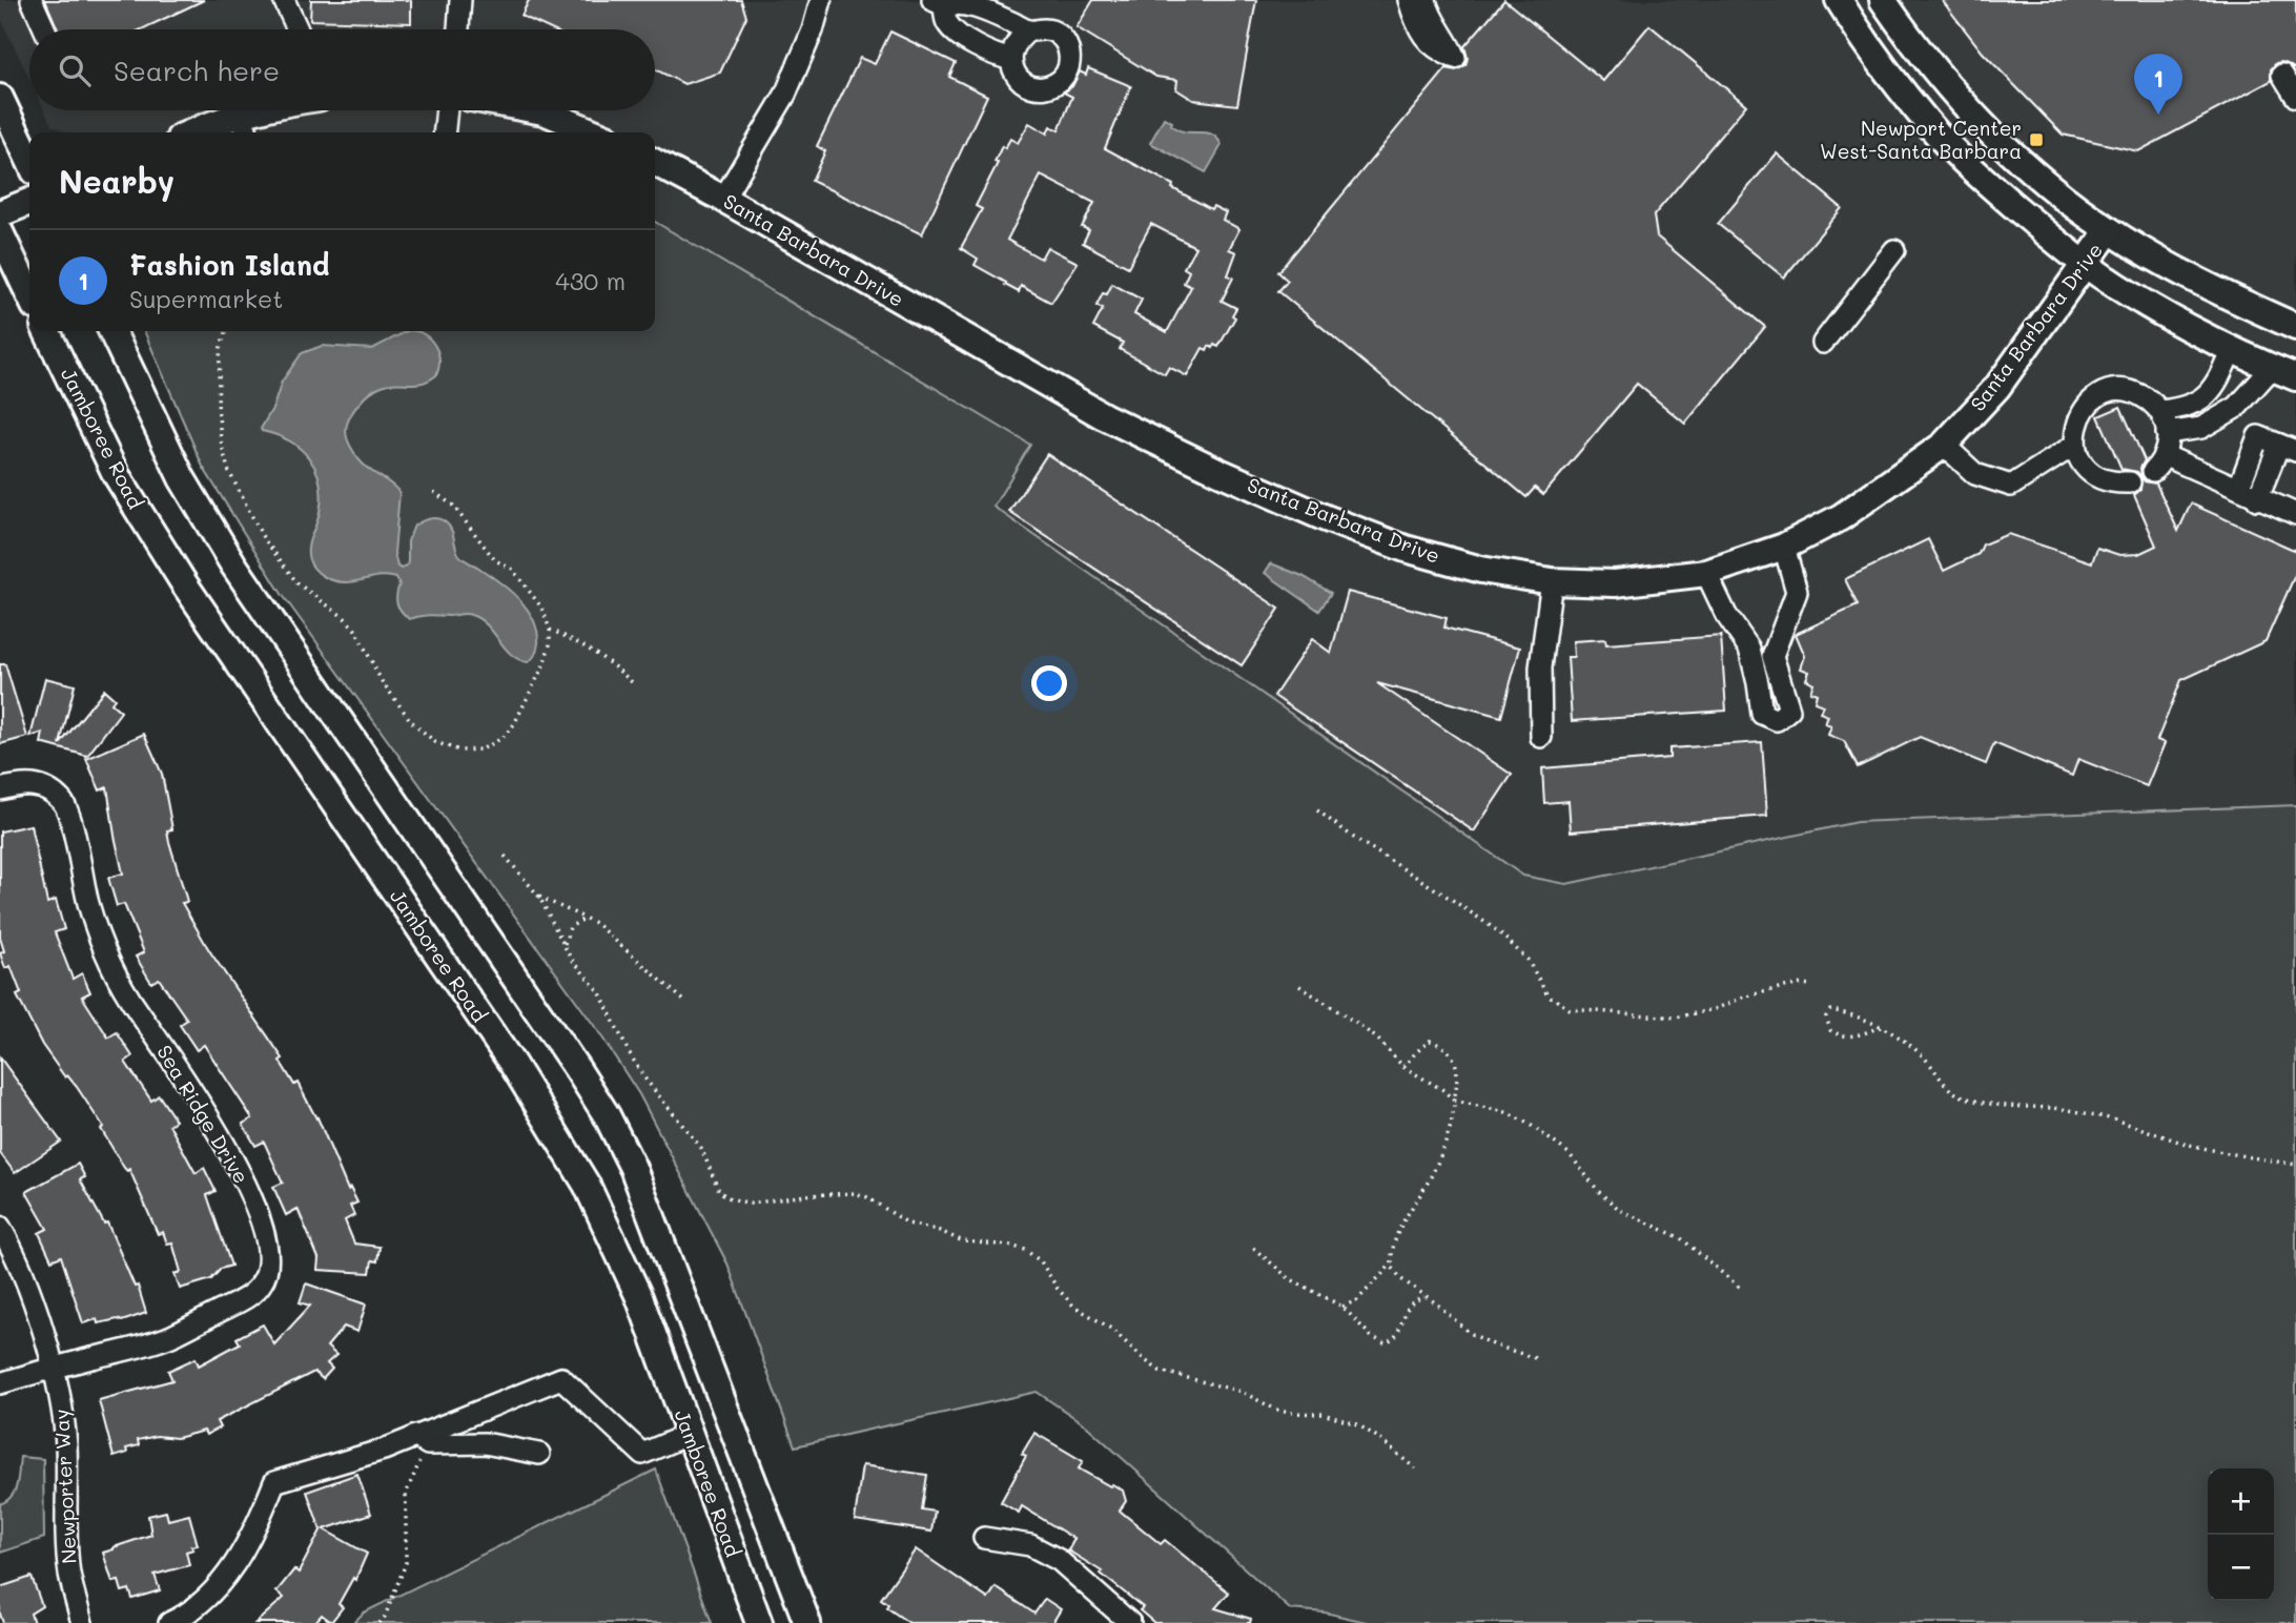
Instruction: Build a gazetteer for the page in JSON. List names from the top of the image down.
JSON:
{
  "streets": {
    "main road": ["Santa Barbara Drive", "Jamboree Road"],
    "street": ["Sea Ridge Drive", "Newporter Way"]
  },
  "crossings": [
    ["Sea Ridge Drive", "Newporter Way"]
  ],
  "places": {
    "transit": ["Newport Center West-Santa Barbara"]
  },
  "page": {
    "search": "Search here",
    "pins": "1",
    "heading": "Nearby",
    "list": [
      {
        "mark": "1",
        "name": "Fashion Island",
        "note": "Supermarket",
        "value": "430 m"
      }
    ],
    "map_buttons": ["+", "−"]
  }
}
